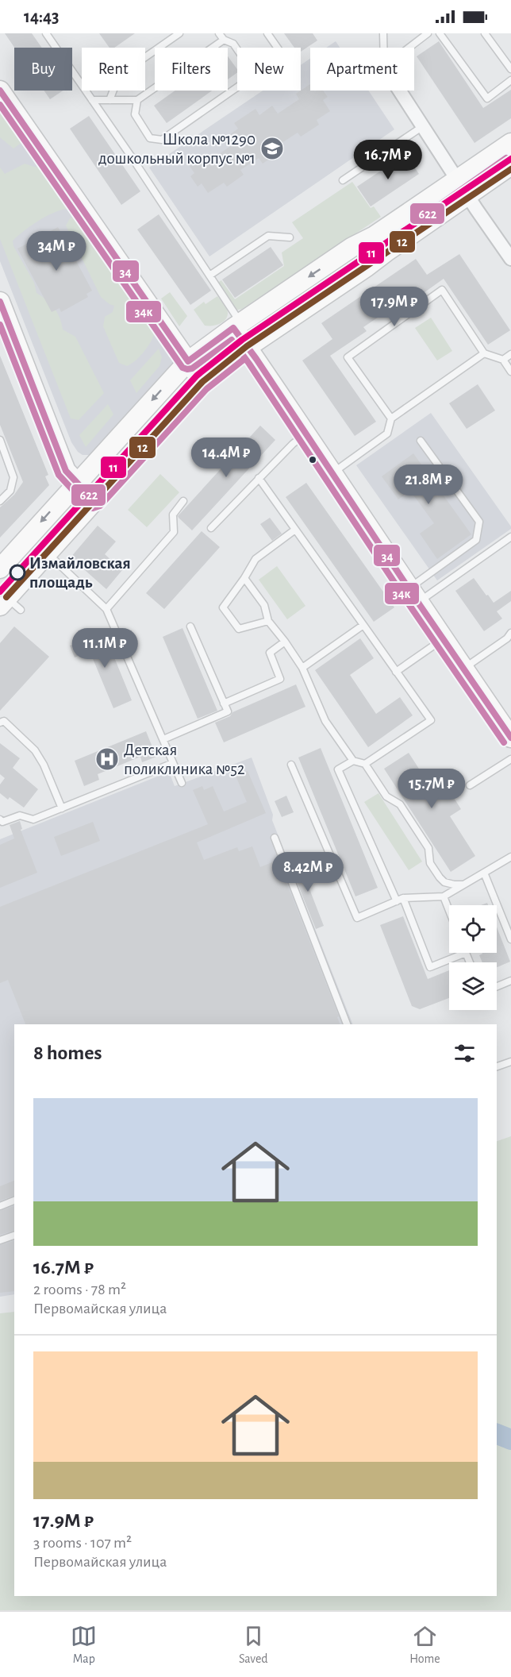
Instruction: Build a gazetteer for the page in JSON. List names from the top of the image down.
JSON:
{
  "places": {
    "school or university": ["Школа №1290 дошкольный корпус №1"],
    "other": ["Измайловская площадь"],
    "hospital": ["Детская поликлиника №52"]
  },
  "lines": [
    "transit line 34",
    "transit line 34к",
    "transit line 622",
    "transit line 11",
    "transit line 12"
  ],
  "page": {
    "status": "14:43",
    "chip": [
      "Buy",
      "Rent",
      "Filters",
      "New",
      "Apartment"
    ],
    "price": [
      "16.7M ₽",
      "34M ₽",
      "17.9M ₽",
      "14.4M ₽",
      "21.8M ₽",
      "11.1M ₽",
      "15.7M ₽",
      "8.42M ₽"
    ],
    "heading": "8 homes",
    "list": [
      {
        "name": "16.7M ₽",
        "note": "2 rooms · 78 m² · Первомайская улица"
      },
      {
        "name": "17.9M ₽",
        "note": "3 rooms · 107 m² · Первомайская улица"
      }
    ],
    "tabs": ["Map", "Saved", "Home"]
  }
}
